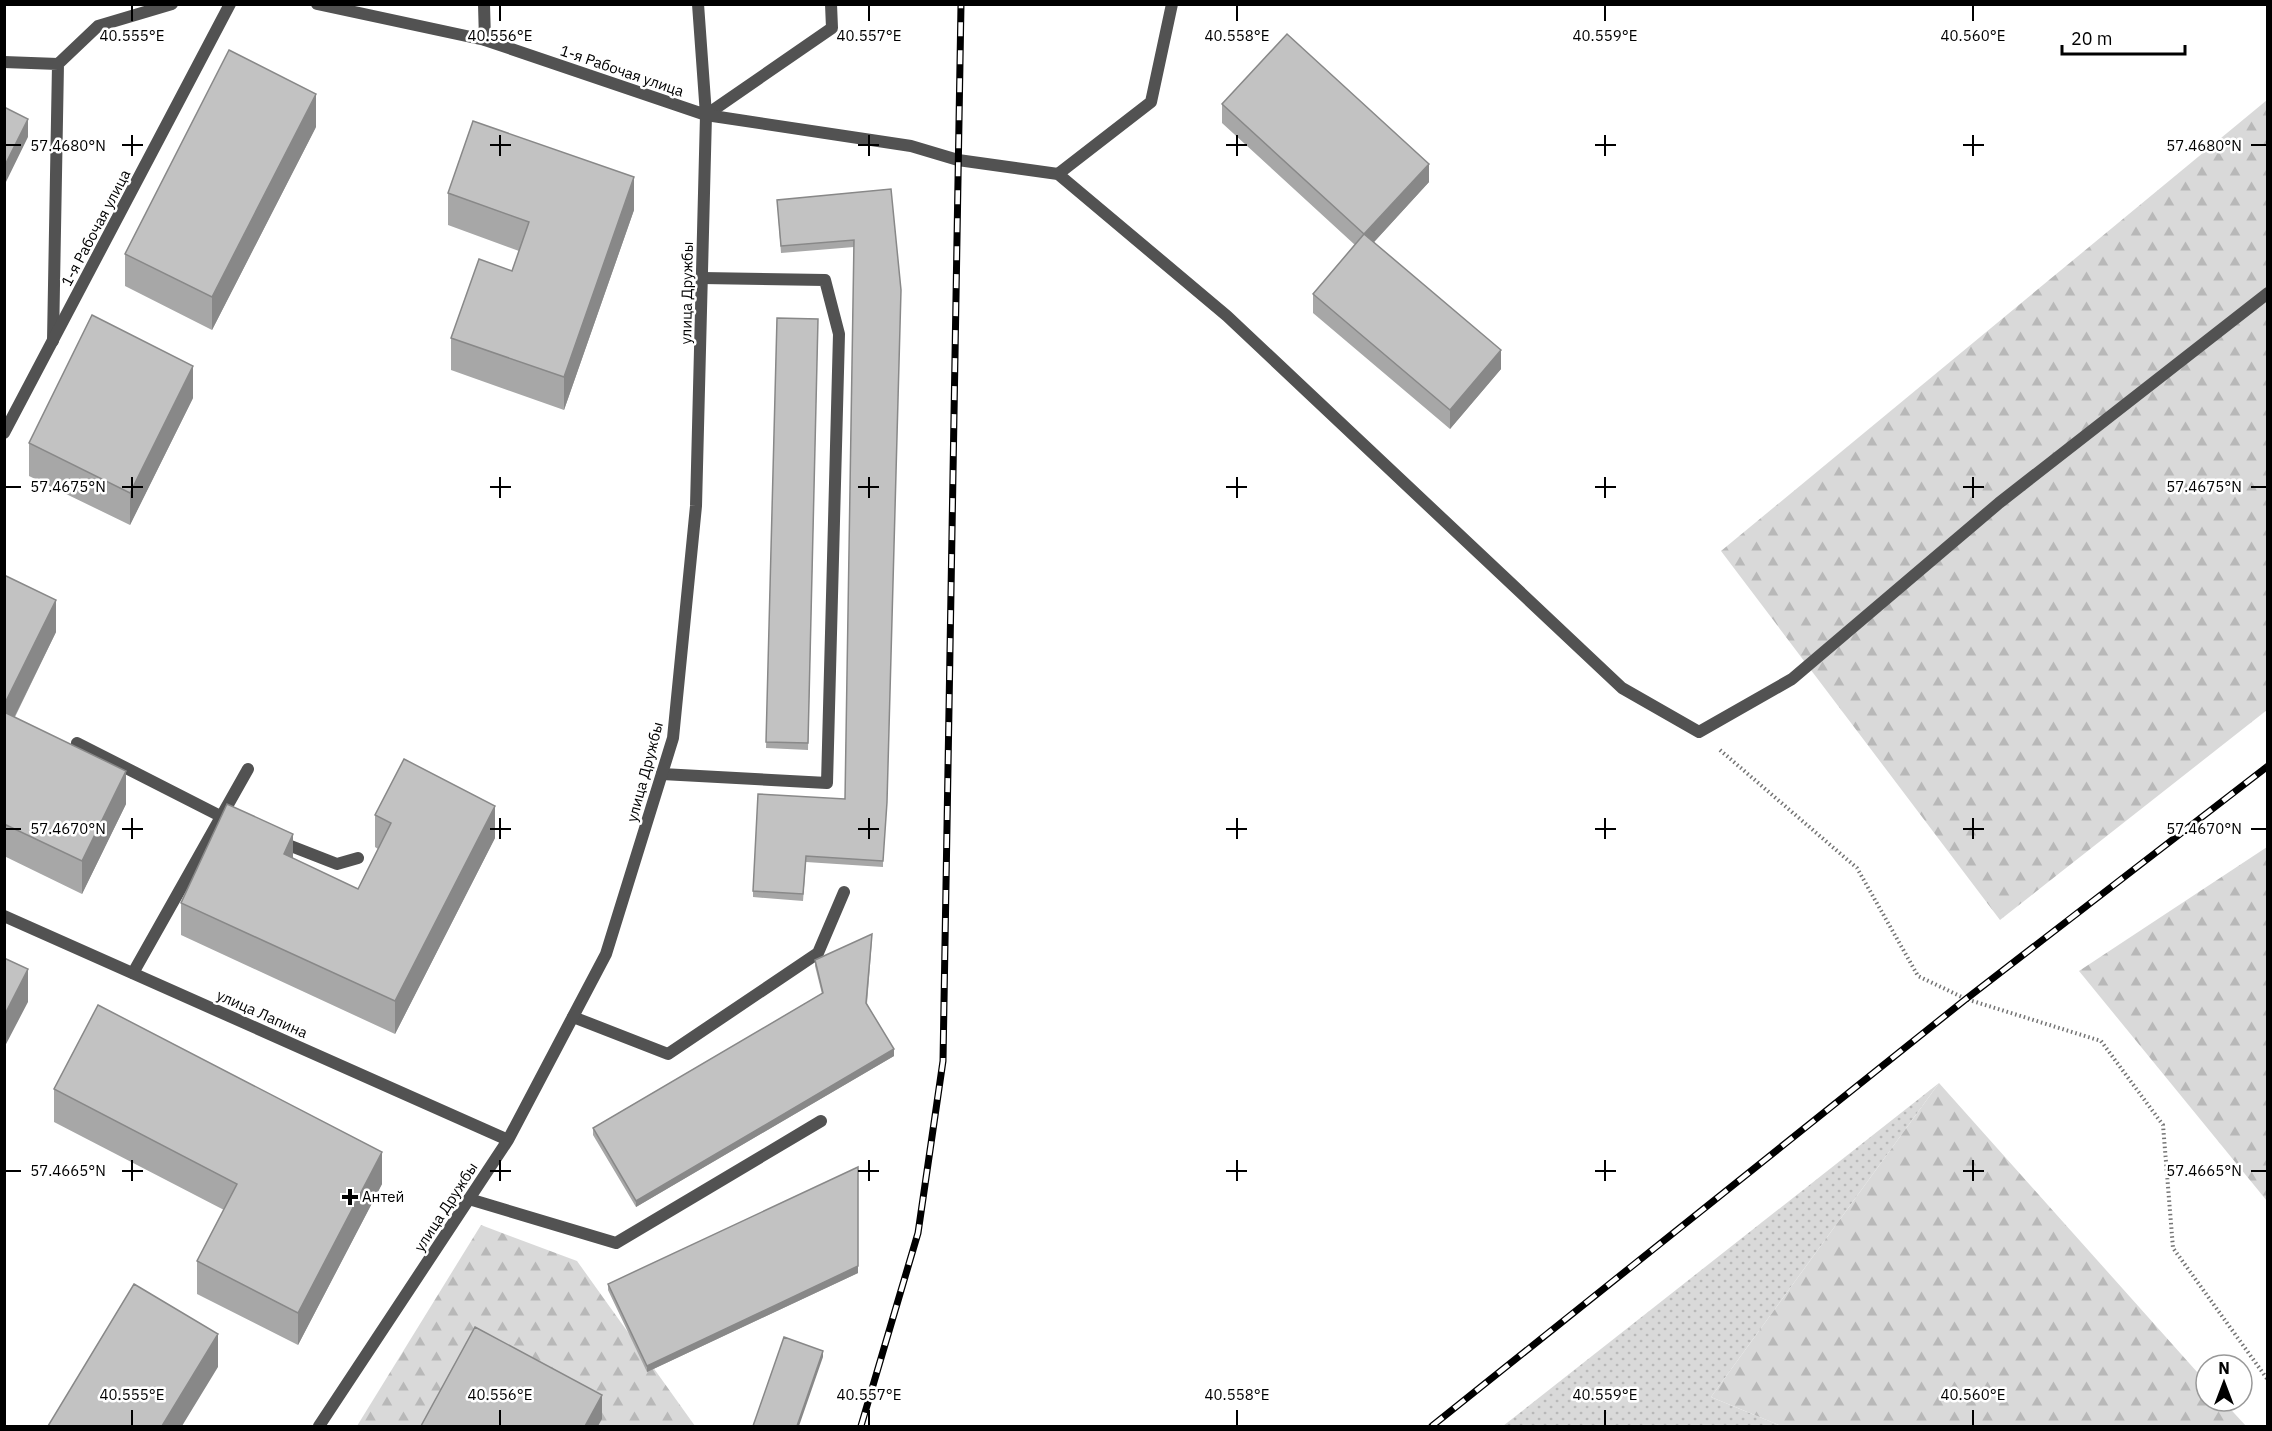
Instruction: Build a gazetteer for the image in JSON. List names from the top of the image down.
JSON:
{
  "streets": {
    "street": ["1-я Рабочая улица", "улица Дружбы", "улица Лапина"]
  },
  "crossings": [
    ["1-я Рабочая улица", "улица Дружбы"],
    ["улица Дружбы", "улица Лапина"]
  ],
  "places": {
    "health": ["Антей"]
  },
  "scale_bar": "20 m",
  "north": "top",
  "coordinates": [
    "40.555°E",
    "40.556°E",
    "40.557°E",
    "40.558°E",
    "40.559°E",
    "40.560°E",
    "57.4680°N",
    "57.4675°N",
    "57.4670°N",
    "57.4665°N"
  ]
}
